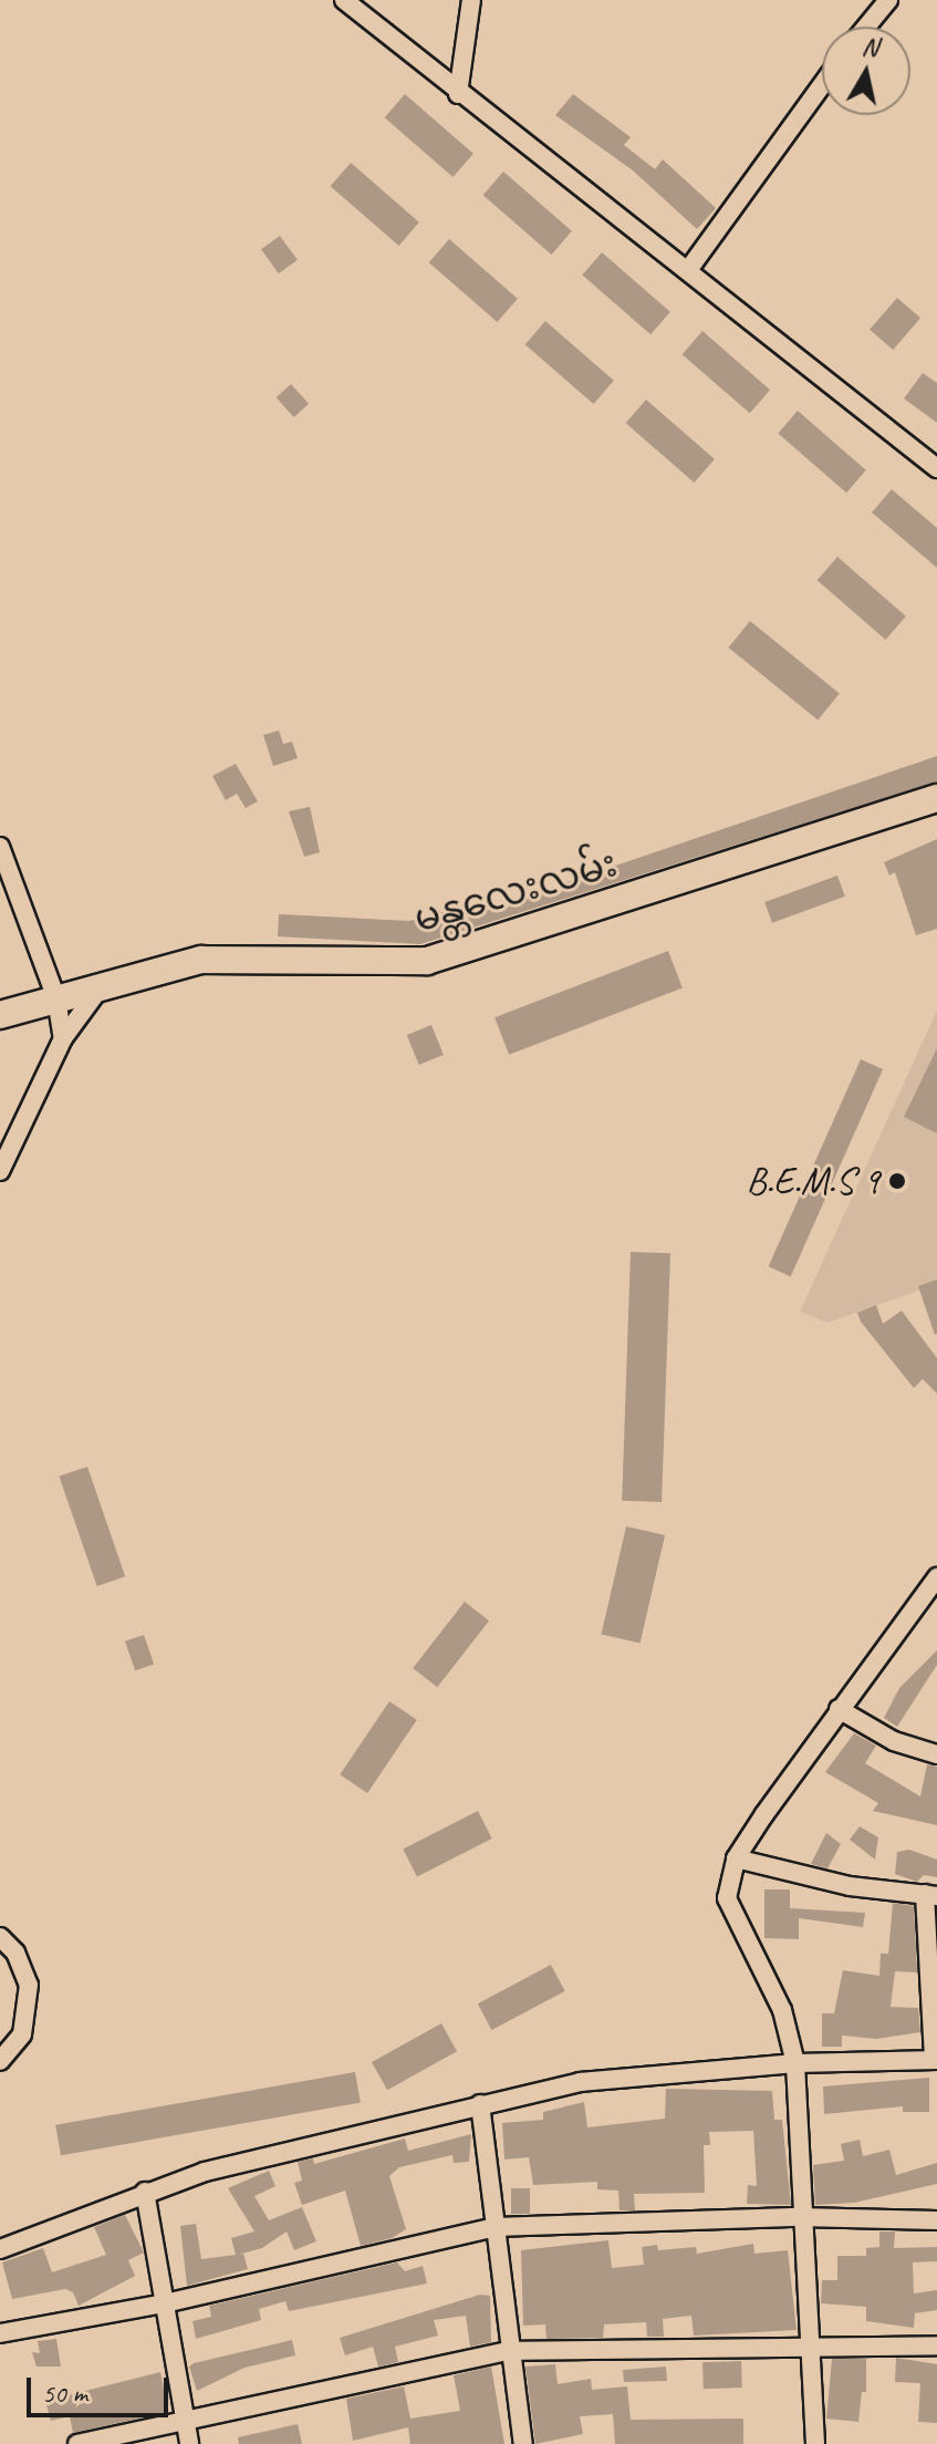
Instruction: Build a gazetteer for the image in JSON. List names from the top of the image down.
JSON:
{
  "streets": {
    "main road": ["မန္တလေးလမ်း"]
  },
  "places": ["B.E.M.S 9"],
  "scale_bar": "50 m",
  "north": "top"
}
